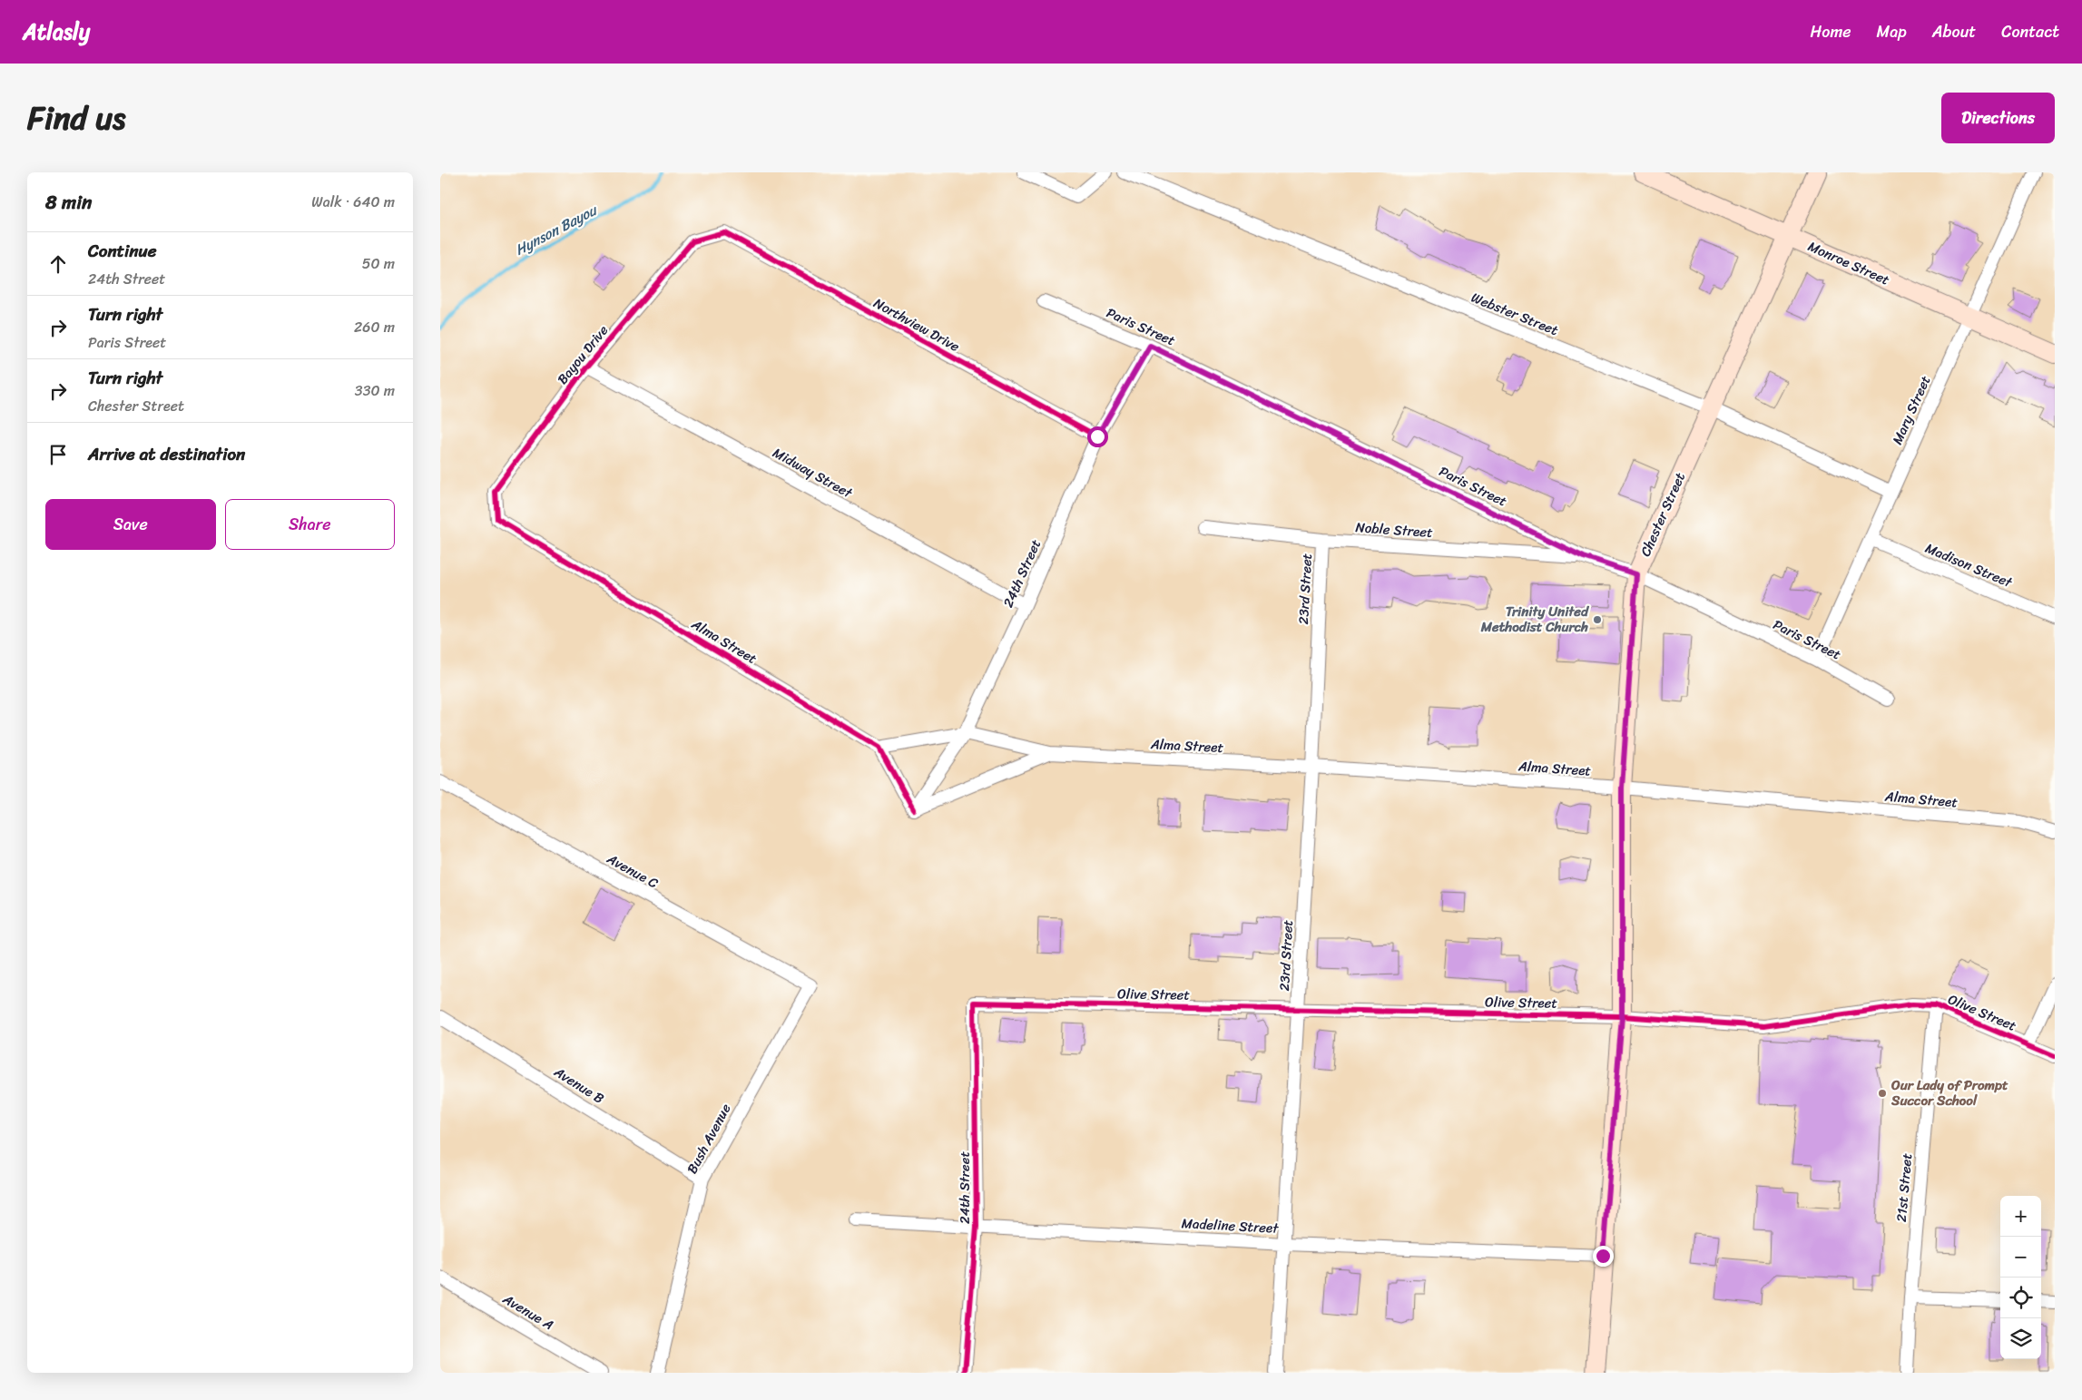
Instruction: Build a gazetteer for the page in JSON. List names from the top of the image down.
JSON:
{
  "streets": {
    "street": [
      "Monroe Street",
      "Webster Street",
      "Northview Drive",
      "Paris Street",
      "Bayou Drive",
      "Mary Street",
      "Midway Street",
      "Chester Street",
      "Noble Street",
      "Madison Street",
      "24th Street",
      "23rd Street",
      "Alma Street",
      "Avenue C",
      "Olive Street",
      "Avenue B",
      "Bush Avenue",
      "21st Street",
      "Madeline Street",
      "Avenue A"
    ]
  },
  "crossings": [
    ["Monroe Street", "Mary Street"],
    ["Monroe Street", "Chester Street"],
    ["Webster Street", "Mary Street"],
    ["Webster Street", "Chester Street"],
    ["Northview Drive", "Bayou Drive"],
    ["Northview Drive", "24th Street"],
    ["Paris Street", "Mary Street"],
    ["Paris Street", "Chester Street"],
    ["Paris Street", "Noble Street"],
    ["Paris Street", "24th Street"],
    ["Bayou Drive", "Midway Street"],
    ["Bayou Drive", "Alma Street"],
    ["Mary Street", "Madison Street"],
    ["Midway Street", "24th Street"],
    ["Chester Street", "Alma Street"],
    ["Chester Street", "Olive Street"],
    ["Chester Street", "Madeline Street"],
    ["Noble Street", "23rd Street"],
    ["24th Street", "Alma Street"],
    ["24th Street", "Olive Street"],
    ["24th Street", "Madeline Street"],
    ["23rd Street", "Alma Street"],
    ["23rd Street", "Olive Street"],
    ["23rd Street", "Madeline Street"],
    ["Avenue C", "Bush Avenue"],
    ["Olive Street", "21st Street"],
    ["Avenue B", "Bush Avenue"]
  ],
  "water": ["Hynson Bayou"],
  "places": ["Trinity United Methodist Church", "Our Lady of Prompt Succor School"],
  "page": {
    "header": "Atlasly",
    "nav": [
      "Home",
      "Map",
      "About",
      "Contact"
    ],
    "title": "Find us",
    "buttons": [
      "Directions",
      ["Save", "Share"]
    ],
    "heading": ["8 min", "Walk · 640 m"],
    "list": [
      ["Continue", "24th Street", "50 m"],
      ["Turn right", "Paris Street", "260 m"],
      ["Turn right", "Chester Street", "330 m"],
      "Arrive at destination"
    ],
    "map_buttons": ["+", "−"]
  }
}
